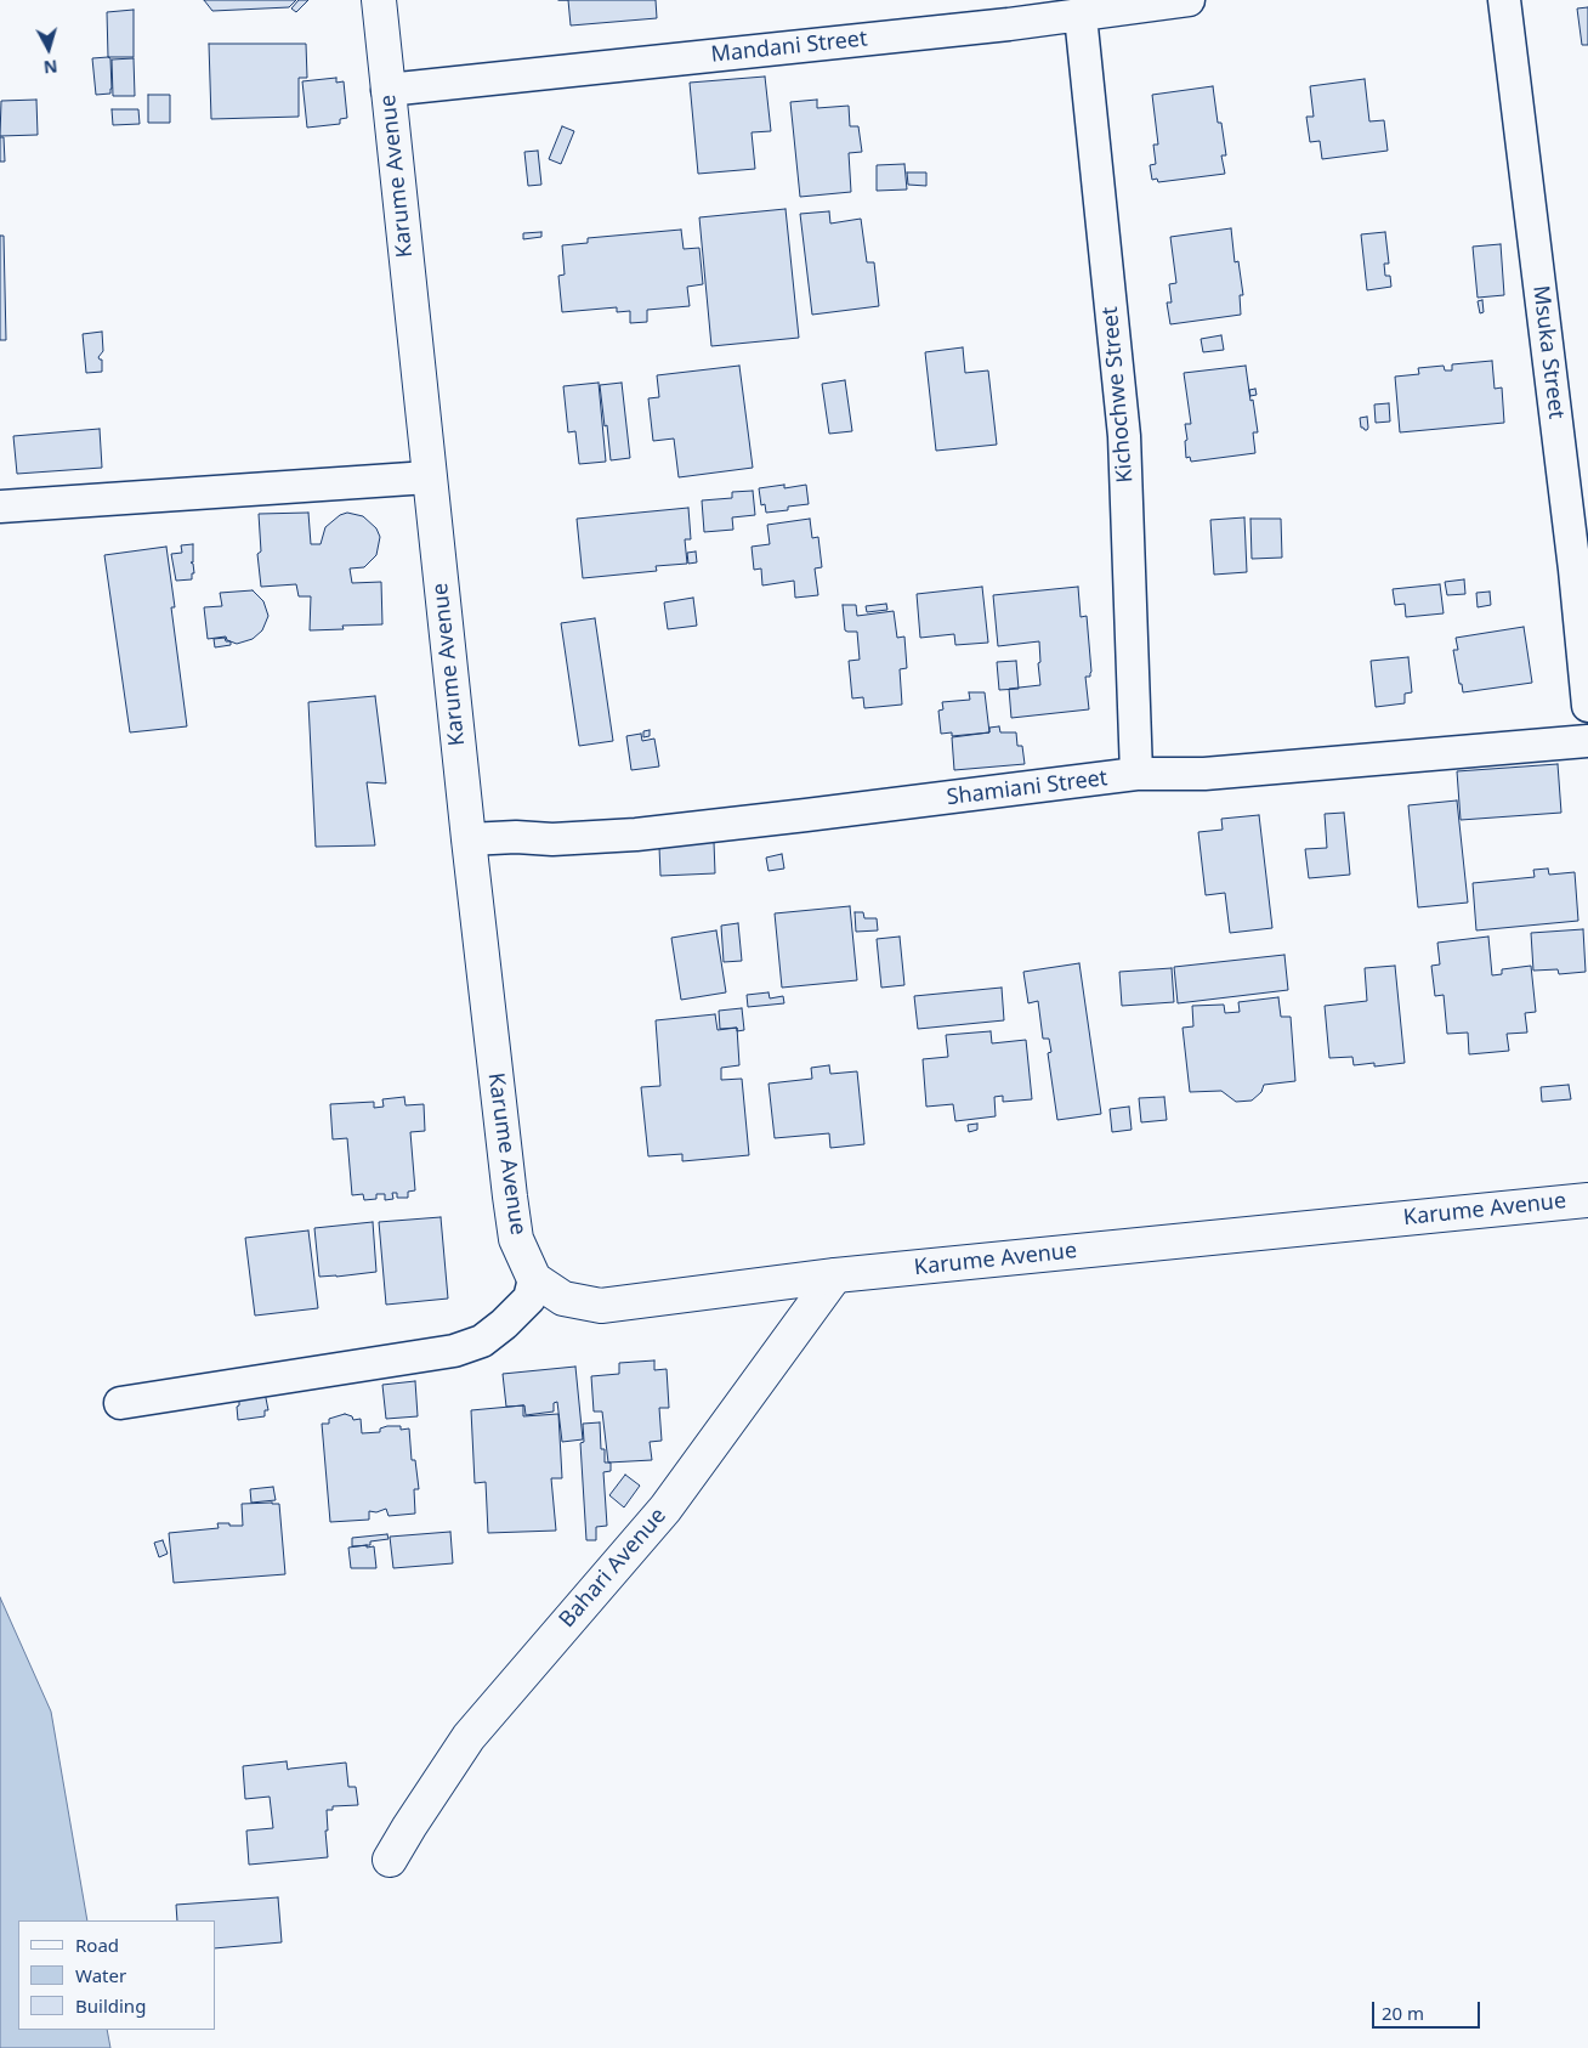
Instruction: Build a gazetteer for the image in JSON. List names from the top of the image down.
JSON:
{
  "streets": {
    "main road": ["Karume Avenue", "Bahari Avenue"],
    "street": [
      "Mandani Street",
      "Msuka Street",
      "Kichochwe Street",
      "Shamiani Street"
    ]
  },
  "crossings": [
    ["Mandani Street", "Karume Avenue"],
    ["Mandani Street", "Kichochwe Street"],
    ["Karume Avenue", "Shamiani Street"],
    ["Karume Avenue", "Bahari Avenue"],
    ["Kichochwe Street", "Shamiani Street"]
  ],
  "legend": ["Road", "Water", "Building"],
  "scale_bar": "20 m",
  "north": "bottom"
}
